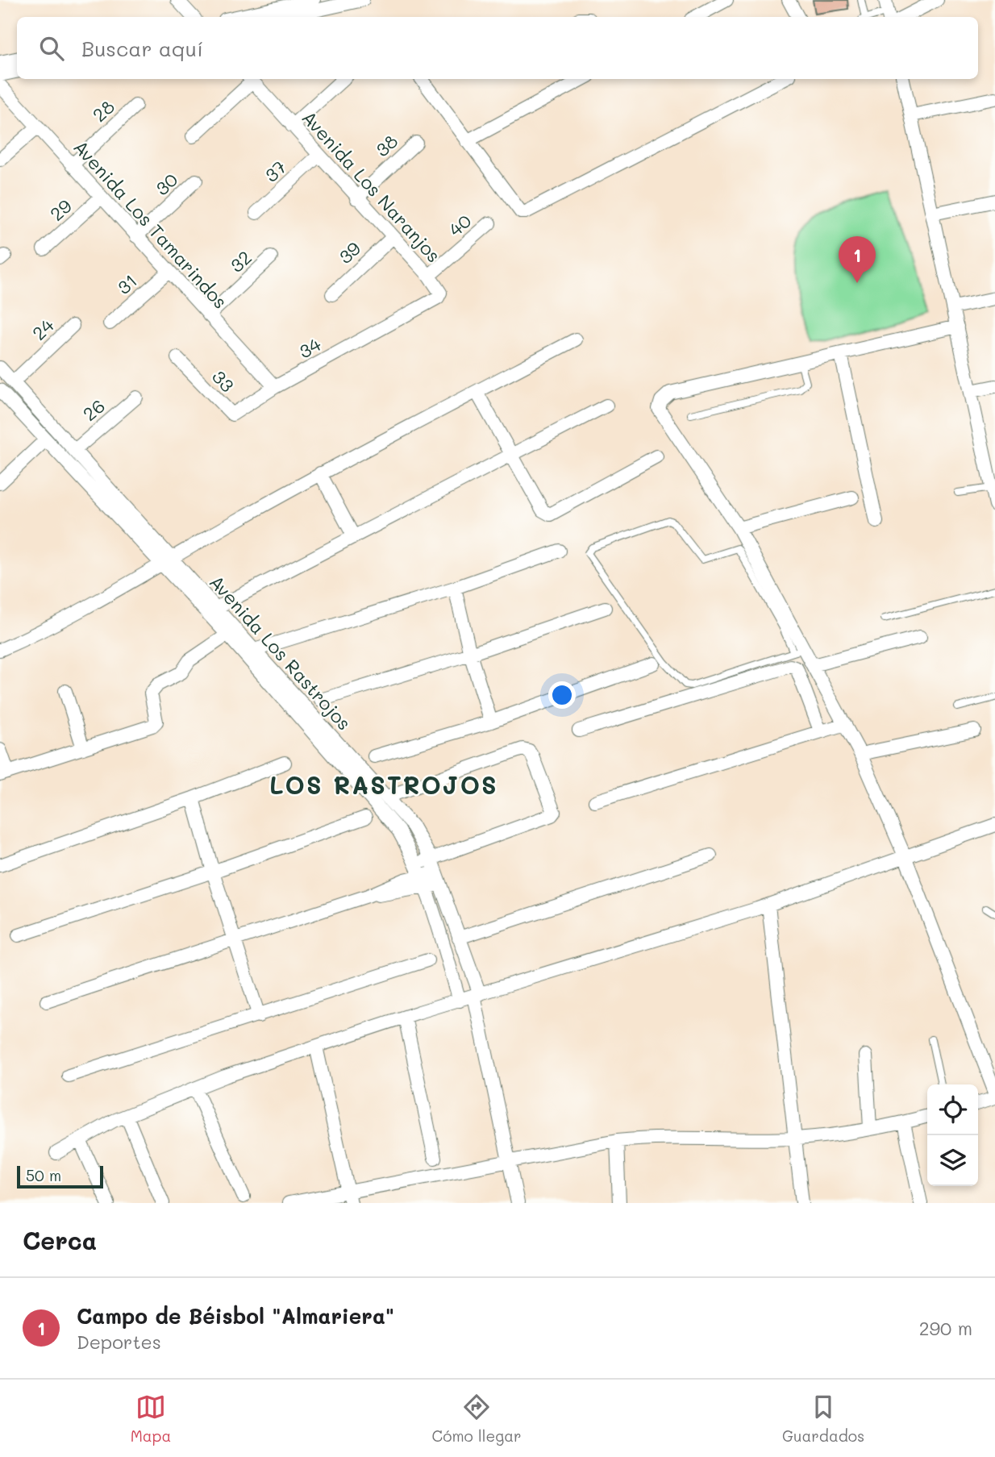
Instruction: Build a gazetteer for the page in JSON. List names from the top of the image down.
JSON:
{
  "streets": {
    "street": [
      "28",
      "38",
      "37",
      "30",
      "Avenida Los Naranjos",
      "29",
      "Avenida Los Tamarindos",
      "40",
      "39",
      "32",
      "31",
      "24",
      "34",
      "33",
      "26",
      "Avenida Los Rastrojos"
    ]
  },
  "crossings": [
    ["28", "Avenida Los Tamarindos"],
    ["38", "Avenida Los Naranjos"],
    ["37", "Avenida Los Naranjos"],
    ["30", "Avenida Los Tamarindos"],
    ["Avenida Los Naranjos", "40"],
    ["Avenida Los Naranjos", "39"],
    ["Avenida Los Naranjos", "34"],
    ["29", "Avenida Los Tamarindos"],
    ["Avenida Los Tamarindos", "32"],
    ["Avenida Los Tamarindos", "31"],
    ["Avenida Los Tamarindos", "34"],
    ["Avenida Los Tamarindos", "33"],
    ["24", "Avenida Los Rastrojos"],
    ["34", "33"],
    ["26", "Avenida Los Rastrojos"]
  ],
  "districts": ["LOS RASTROJOS"],
  "scale_bar": "50 m",
  "page": {
    "search": "Buscar aquí",
    "pins": "1",
    "scale": "50 m",
    "heading": "Cerca",
    "list": [
      {
        "mark": "1",
        "name": "Campo de Béisbol \"Almariera\"",
        "note": "Deportes",
        "value": "290 m"
      }
    ],
    "nav": ["Mapa", "Cómo llegar", "Guardados"]
  }
}
